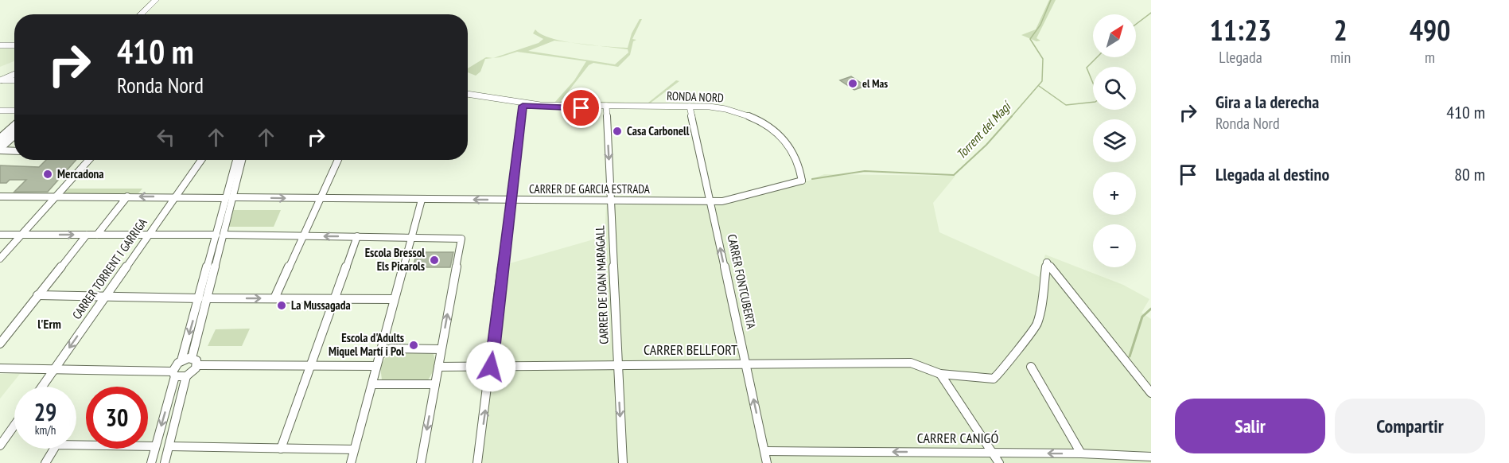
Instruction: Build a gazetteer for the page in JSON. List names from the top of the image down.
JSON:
{
  "streets": {
    "street": [
      "RONDA NORD",
      "CARRER DE GARCIA ESTRADA",
      "CARRER TORRENT I GARRIGA",
      "CARRER FONTCUBERTA",
      "CARRER DE JOAN MARAGALL",
      "CARRER BELLFORT",
      "CARRER CANIGÓ"
    ]
  },
  "crossings": [
    ["RONDA NORD", "CARRER DE GARCIA ESTRADA"],
    ["RONDA NORD", "CARRER FONTCUBERTA"],
    ["RONDA NORD", "CARRER DE JOAN MARAGALL"],
    ["CARRER DE GARCIA ESTRADA", "CARRER TORRENT I GARRIGA"],
    ["CARRER DE GARCIA ESTRADA", "CARRER FONTCUBERTA"],
    ["CARRER DE GARCIA ESTRADA", "CARRER DE JOAN MARAGALL"],
    ["CARRER FONTCUBERTA", "CARRER BELLFORT"],
    ["CARRER FONTCUBERTA", "CARRER CANIGÓ"],
    ["CARRER DE JOAN MARAGALL", "CARRER BELLFORT"]
  ],
  "one_way": ["CARRER FONTCUBERTA", "CARRER DE JOAN MARAGALL", "CARRER CANIGÓ"],
  "districts": ["l'Erm"],
  "water": ["Torrent del Magí"],
  "places": [
    "el Mas",
    "Casa Carbonell",
    "Mercadona",
    "Escola Bressol Els Picarols",
    "La Mussagada",
    "Escola d'Adults Miquel Martí i Pol"
  ],
  "north": "top right",
  "page": {
    "eta": [
      "11:23",
      "Llegada",
      "2",
      "min",
      "490",
      "m"
    ],
    "map_buttons": ["+", "−"],
    "turn": ["410 m", "Ronda Nord"],
    "list": [
      {
        "name": "Gira a la derecha",
        "note": "Ronda Nord",
        "value": "410 m"
      },
      {
        "name": "Llegada al destino",
        "value": "80 m"
      }
    ],
    "speed": "29 km/h",
    "limit": "30",
    "buttons": ["Salir", "Compartir"]
  }
}
